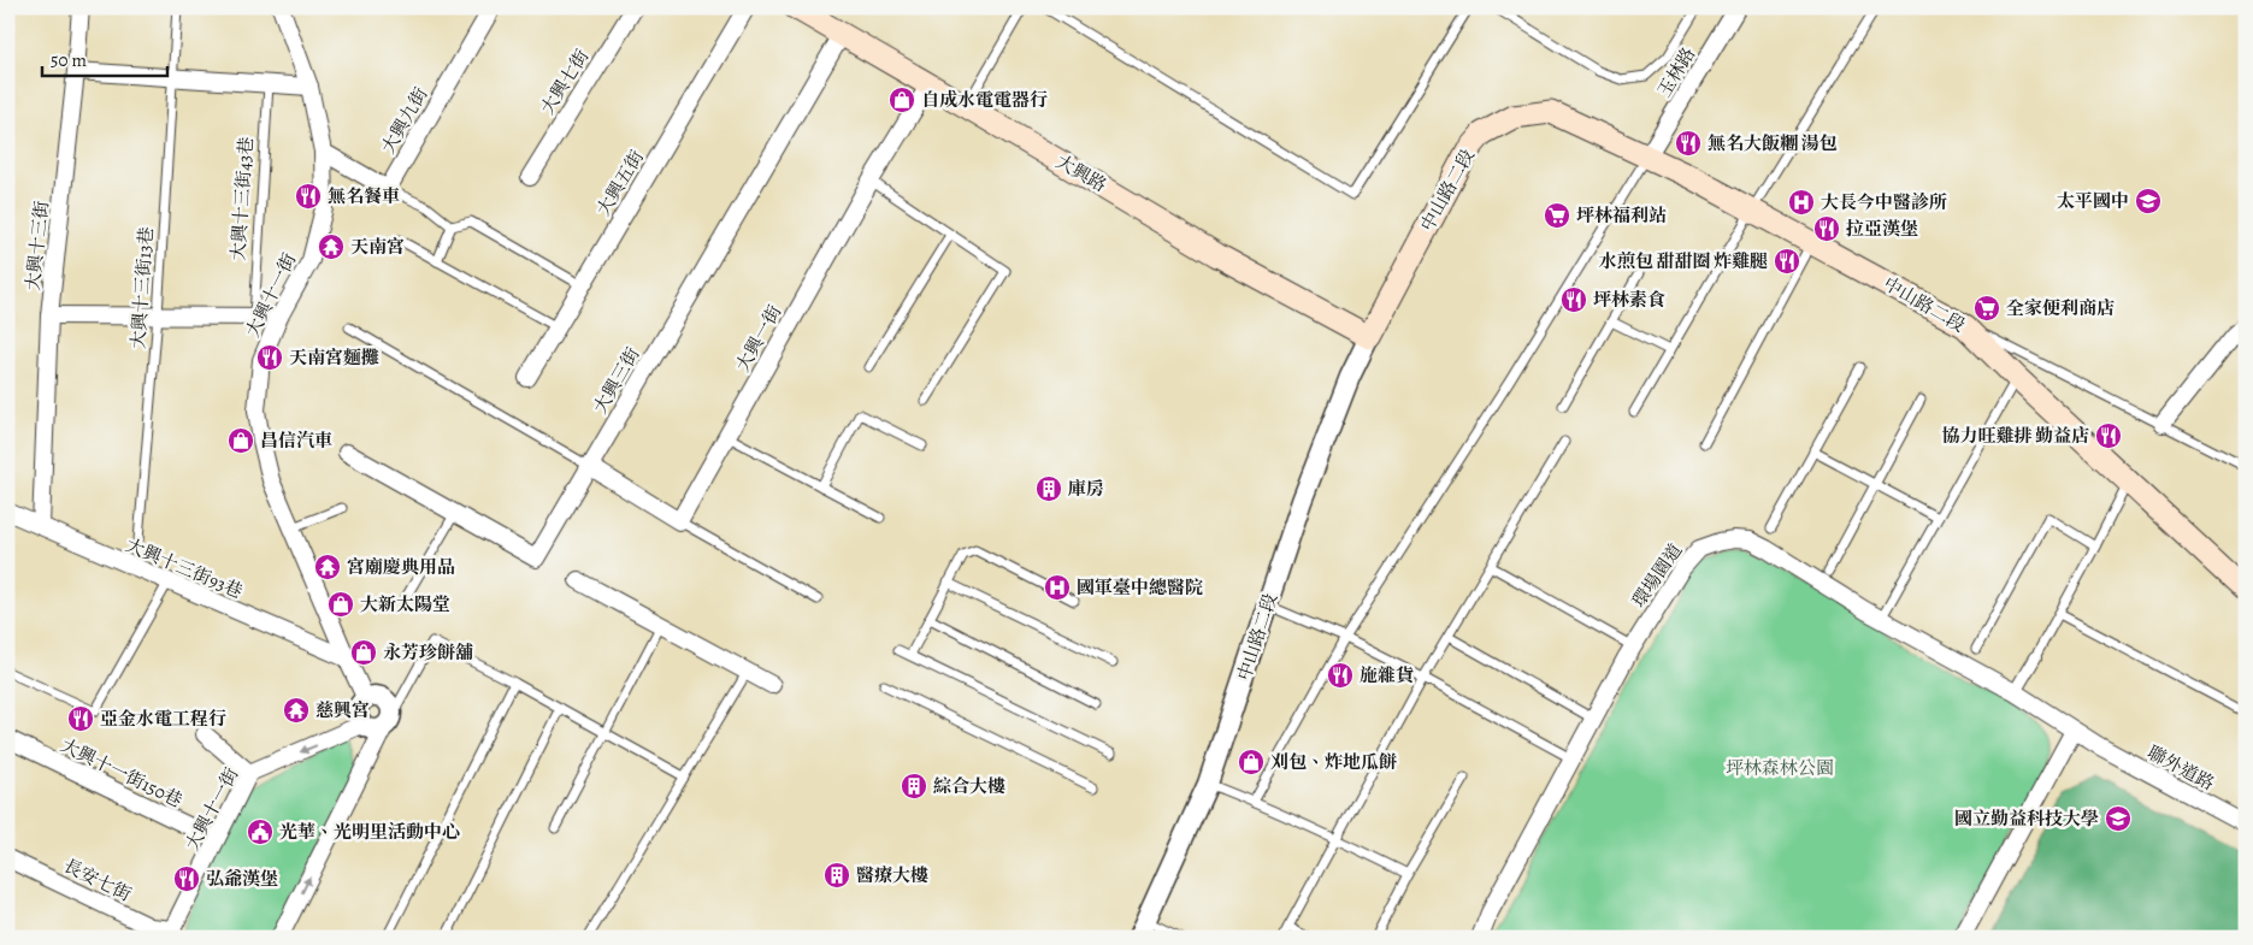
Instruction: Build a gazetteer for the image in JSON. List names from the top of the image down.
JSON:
{
  "streets": {
    "main road": ["大興路", "中山路二段"],
    "street": [
      "玉林路",
      "大興七街",
      "大興九街",
      "大興五街",
      "大興十三街",
      "大興十一街",
      "大興一街",
      "大興三街",
      "大興十三街93巷",
      "環場園道",
      "聯外道路",
      "大興十一街150巷",
      "長安七街"
    ],
    "lane": ["大興十三街43巷", "大興十三街13巷"]
  },
  "crossings": [
    ["玉林路", "中山路二段"],
    ["大興路", "中山路二段"],
    ["大興路", "大興一街"],
    ["大興路", "大興三街"],
    ["大興十三街", "大興十三街93巷"],
    ["大興十三街13巷", "大興十三街93巷"],
    ["大興十一街", "大興十三街93巷"],
    ["大興十一街", "大興十一街150巷"],
    ["大興十一街", "長安七街"],
    ["環場園道", "聯外道路"]
  ],
  "parks": ["坪林森林公園"],
  "places": {
    "shop": [
      "自成水電電器行",
      "昌信汽車",
      "大新太陽堂",
      "永芳珍餅舖",
      "刈包、炸地瓜餅"
    ],
    "restaurant": [
      "無名大飯糰 湯包",
      "無名餐車",
      "拉亞漢堡",
      "水煎包 甜甜圈 炸雞腿",
      "坪林素食",
      "天南宮麵攤",
      "協力旺雞排 勤益店",
      "施雜貨",
      "亞金水電工程行",
      "弘爺漢堡"
    ],
    "school or university": ["太平國中", "國立勤益科技大學"],
    "hospital": ["大長今中醫診所", "國軍臺中總醫院"],
    "supermarket": ["坪林福利站", "全家便利商店"],
    "temple": ["天南宮", "宮廟慶典用品", "慈興宮"],
    "building": ["庫房", "綜合大樓", "醫療大樓"],
    "public building": ["光華、光明里活動中心"]
  },
  "scale_bar": "50 m"
}
